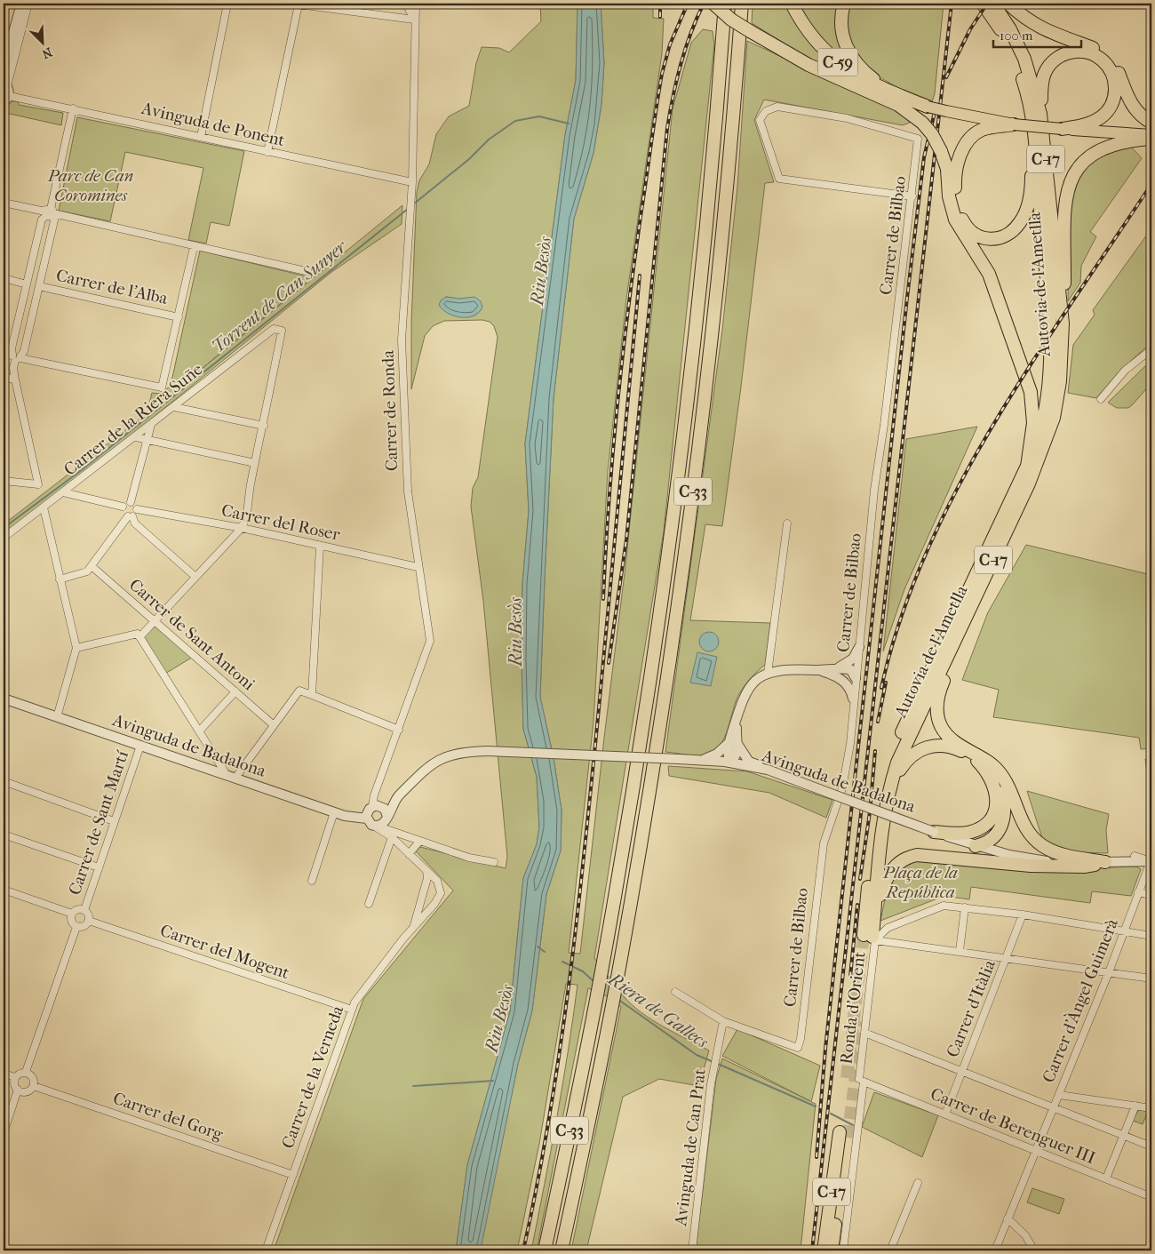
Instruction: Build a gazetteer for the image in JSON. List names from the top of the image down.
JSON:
{
  "streets": {
    "highway": [
      "C-59",
      "C-17",
      "Autovia de l'Ametlla",
      "C-33"
    ],
    "street": [
      "Avinguda de Ponent",
      "Carrer de Bilbao",
      "Carrer de l'Alba",
      "Carrer de Ronda",
      "Carrer de la Riera Suñe",
      "Carrer del Roser",
      "Carrer de Sant Antoni",
      "Avinguda de Badalona",
      "Carrer de Sant Martí",
      "Carrer del Mogent",
      "Carrer d'Àngel Guimerà",
      "Ronda d'Orient",
      "Carrer d'Itàlia",
      "Carrer de la Verneda",
      "Carrer del Gorg",
      "Carrer de Berenguer III",
      "Avinguda de Can Prat"
    ]
  },
  "crossings": [
    ["Avinguda de Ponent", "Carrer de Ronda"],
    ["C-17", "Autovia de l'Ametlla"],
    ["C-17", "Ronda d'Orient"],
    ["Carrer de Bilbao", "Avinguda de Can Prat"],
    ["Autovia de l'Ametlla", "Ronda d'Orient"],
    ["Carrer de Ronda", "Carrer del Roser"],
    ["Carrer de Ronda", "Avinguda de Badalona"],
    ["Avinguda de Badalona", "Carrer de Sant Martí"],
    ["Avinguda de Badalona", "Carrer d'Àngel Guimerà"],
    ["Carrer de Sant Martí", "Carrer del Mogent"],
    ["Carrer del Mogent", "Carrer de la Verneda"],
    ["Carrer d'Àngel Guimerà", "Carrer de Berenguer III"],
    ["Ronda d'Orient", "Carrer de Berenguer III"],
    ["Carrer d'Itàlia", "Carrer de Berenguer III"],
    ["Carrer de la Verneda", "Carrer del Gorg"]
  ],
  "water": ["Riu Besòs", "Torrent de Can Sunyer", "Riera de Gallecs"],
  "parks": ["Parc de Can Coromines", "Plaça de la República"],
  "scale_bar": "100 m",
  "north": "bottom right"
}
